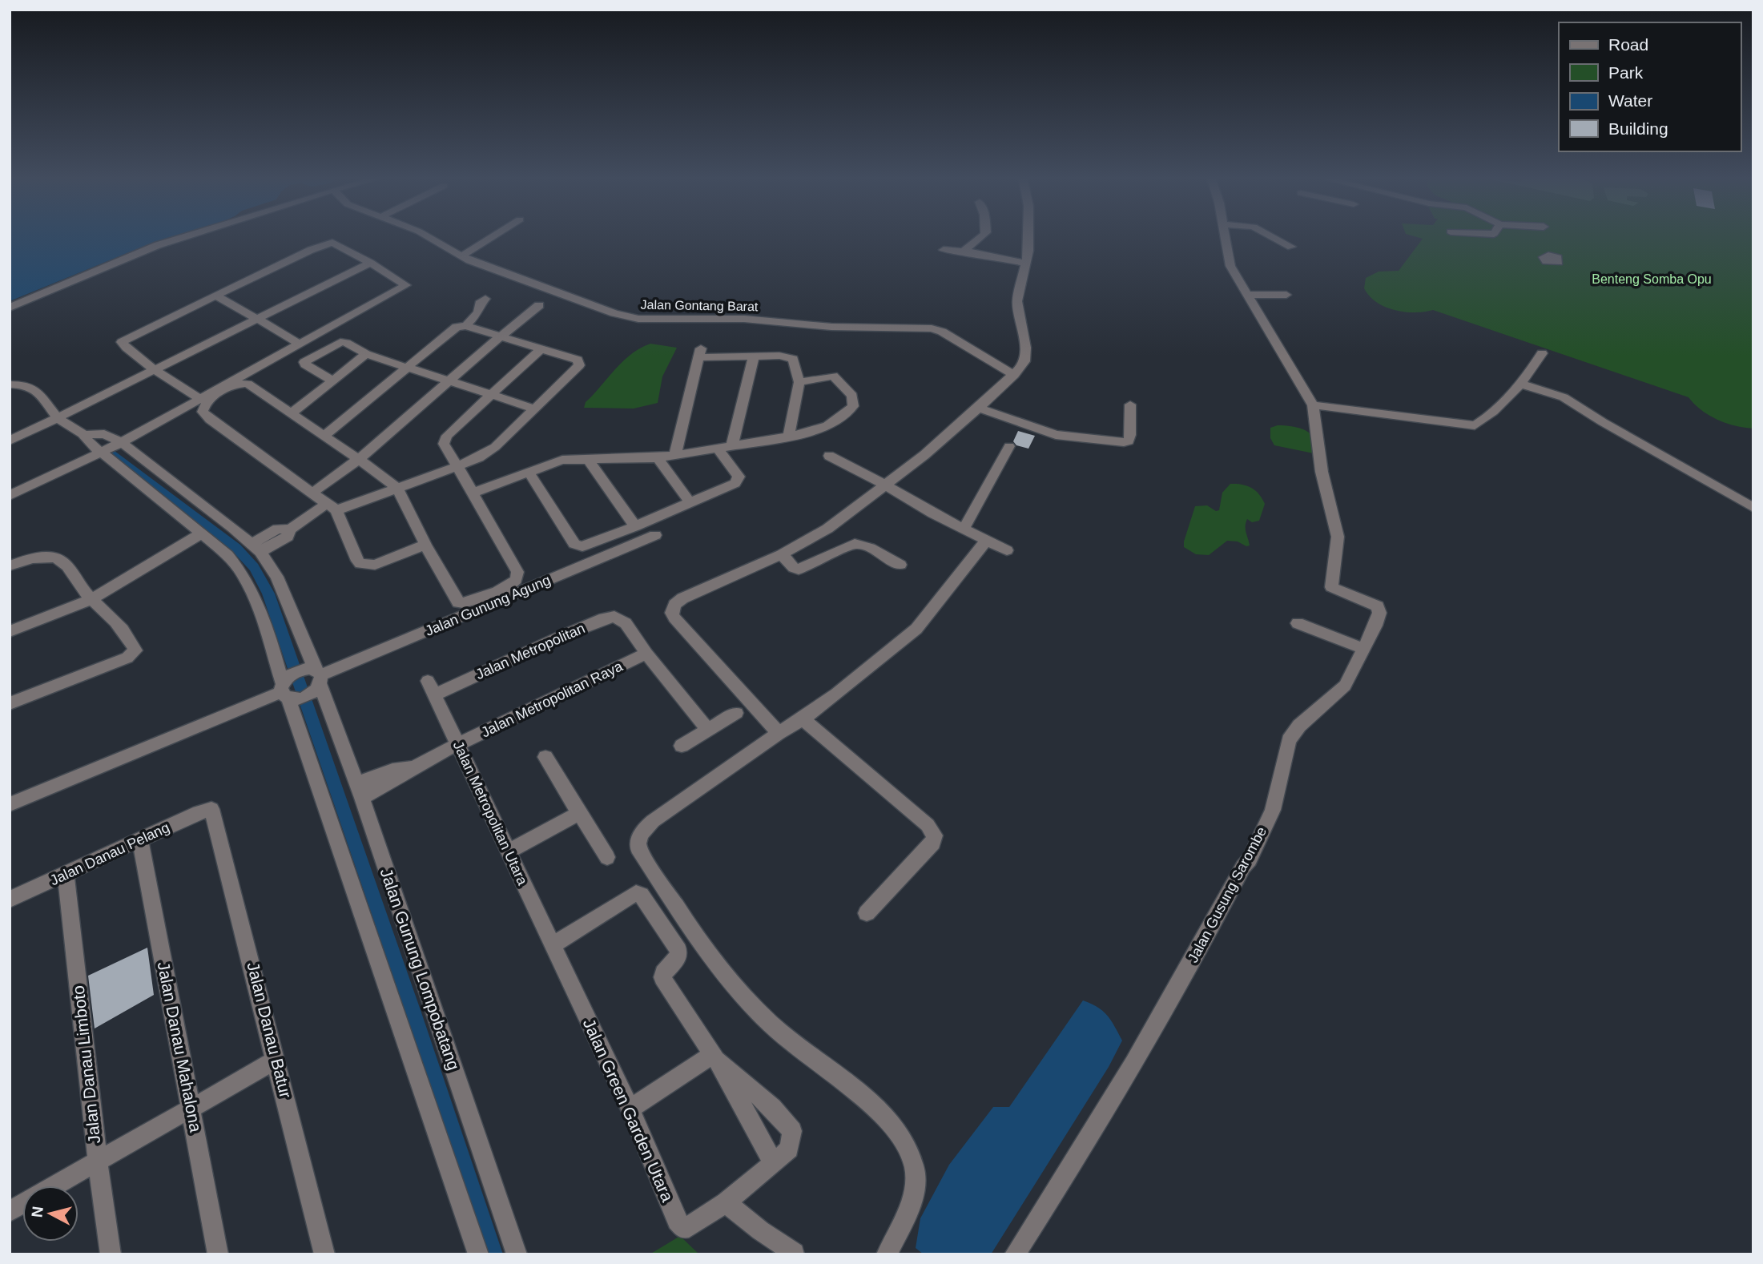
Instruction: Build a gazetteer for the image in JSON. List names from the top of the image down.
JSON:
{
  "streets": {
    "street": [
      "Jalan Gontang Barat",
      "Jalan Gunung Agung",
      "Jalan Metropolitan",
      "Jalan Metropolitan Raya",
      "Jalan Metropolitan Utara",
      "Jalan Danau Pelang",
      "Jalan Gusung Sarombe",
      "Jalan Gunung Lompobatang",
      "Jalan Danau Batur",
      "Jalan Danau Mahalona",
      "Jalan Danau Limboto",
      "Jalan Green Garden Utara"
    ]
  },
  "crossings": [
    ["Jalan Gunung Agung", "Jalan Gunung Lompobatang"],
    ["Jalan Metropolitan", "Jalan Metropolitan Raya"],
    ["Jalan Metropolitan", "Jalan Metropolitan Utara"],
    ["Jalan Metropolitan Raya", "Jalan Metropolitan Utara"],
    ["Jalan Metropolitan Raya", "Jalan Gunung Lompobatang"],
    ["Jalan Metropolitan Utara", "Jalan Green Garden Utara"],
    ["Jalan Danau Pelang", "Jalan Danau Batur"],
    ["Jalan Danau Pelang", "Jalan Danau Mahalona"],
    ["Jalan Danau Pelang", "Jalan Danau Limboto"]
  ],
  "parks": ["Benteng Somba Opu"],
  "legend": [
    "Road",
    "Park",
    "Water",
    "Building"
  ],
  "north": "left"
}
